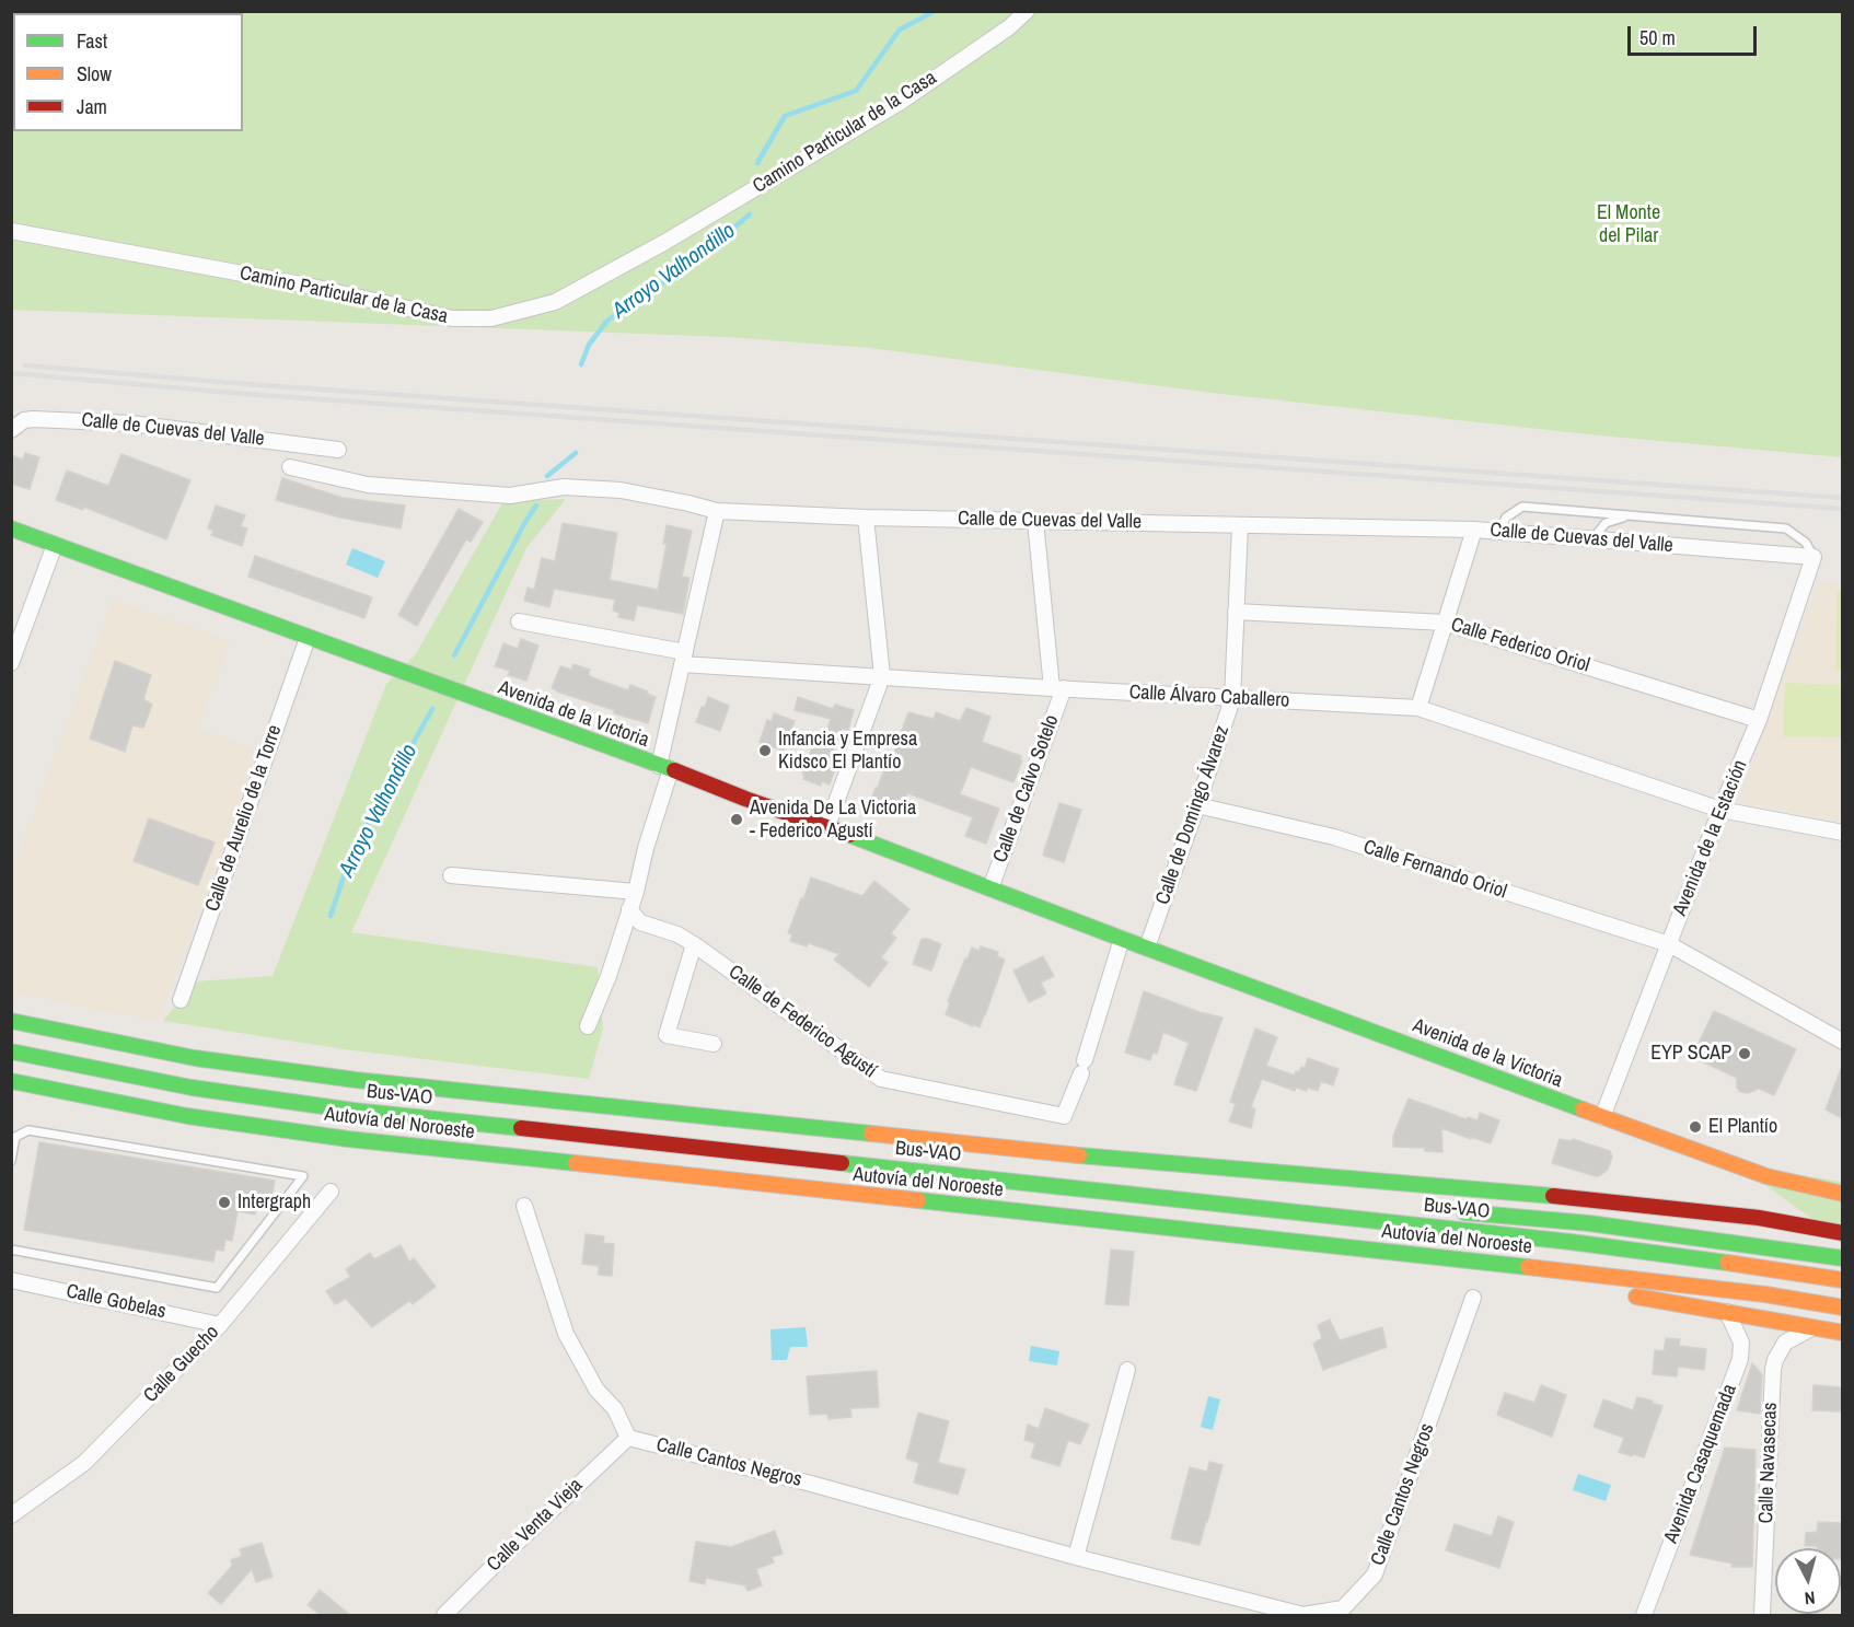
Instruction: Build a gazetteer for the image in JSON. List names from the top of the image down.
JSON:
{
  "streets": {
    "main road": ["Avenida de la Victoria", "Bus-VAO", "Autovía del Noroeste"],
    "street": [
      "Camino Particular de la Casa",
      "Calle de Cuevas del Valle",
      "Calle Federico Oriol",
      "Calle Álvaro Caballero",
      "Calle de Calvo Sotelo",
      "Calle de Domingo Álvarez",
      "Calle de Aurelio de la Torre",
      "Avenida de la Estación",
      "Calle Fernando Oriol",
      "Calle de Federico Agustí",
      "Calle Gobelas",
      "Calle Guecho",
      "Calle Cantos Negros",
      "Calle Navasecas",
      "Avenida Casaquemada",
      "Calle Venta Vieja"
    ]
  },
  "crossings": [
    ["Calle de Cuevas del Valle", "Calle de Calvo Sotelo"],
    ["Calle de Cuevas del Valle", "Calle de Domingo Álvarez"],
    ["Calle de Cuevas del Valle", "Avenida de la Estación"],
    ["Calle Federico Oriol", "Calle de Domingo Álvarez"],
    ["Calle Federico Oriol", "Avenida de la Estación"],
    ["Calle Álvaro Caballero", "Calle de Calvo Sotelo"],
    ["Calle Álvaro Caballero", "Calle de Domingo Álvarez"],
    ["Calle Álvaro Caballero", "Avenida de la Estación"],
    ["Avenida de la Victoria", "Calle de Calvo Sotelo"],
    ["Avenida de la Victoria", "Calle de Domingo Álvarez"],
    ["Avenida de la Victoria", "Calle de Aurelio de la Torre"],
    ["Avenida de la Victoria", "Avenida de la Estación"],
    ["Avenida de la Victoria", "Calle de Federico Agustí"],
    ["Calle de Domingo Álvarez", "Calle Fernando Oriol"],
    ["Avenida de la Estación", "Calle Fernando Oriol"],
    ["Calle Gobelas", "Calle Guecho"],
    ["Calle Cantos Negros", "Calle Venta Vieja"]
  ],
  "water": ["Arroyo Valhondillo"],
  "parks": ["El Monte del Pilar"],
  "places": [
    "Infancia y Empresa Kidsco El Plantío",
    "Avenida De La Victoria - Federico Agustí",
    "EYP SCAP",
    "El Plantío",
    "Intergraph"
  ],
  "legend": ["Fast", "Slow", "Jam"],
  "scale_bar": "50 m",
  "north": "bottom"
}
